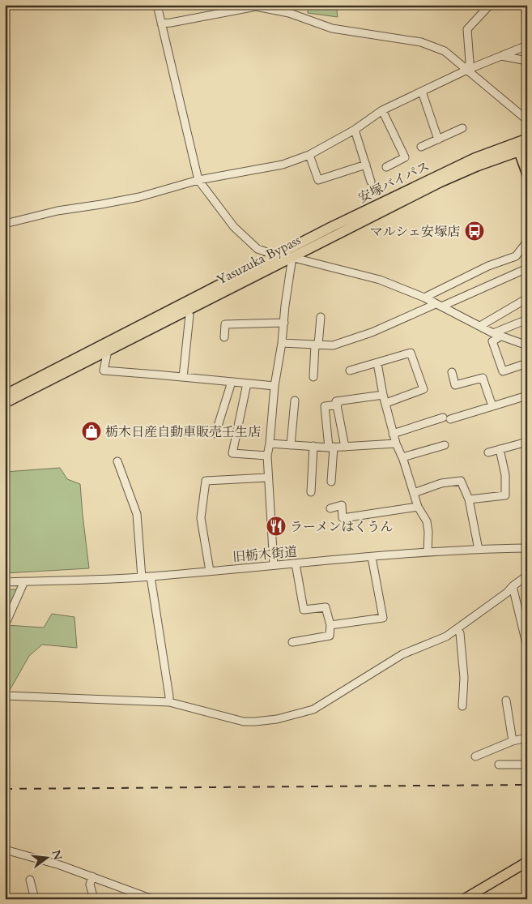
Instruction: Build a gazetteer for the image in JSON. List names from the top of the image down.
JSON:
{
  "streets": {
    "main road": ["安塚バイパス", "Yasuzuka Bypass"],
    "street": ["旧栃木街道"]
  },
  "crossings": [
    ["安塚バイパス", "Yasuzuka Bypass"]
  ],
  "places": {
    "bus stop": ["マルシェ安塚店"],
    "shop": ["栃木日産自動車販売壬生店"],
    "restaurant": ["ラーメンはくうん"]
  },
  "north": "right"
}
